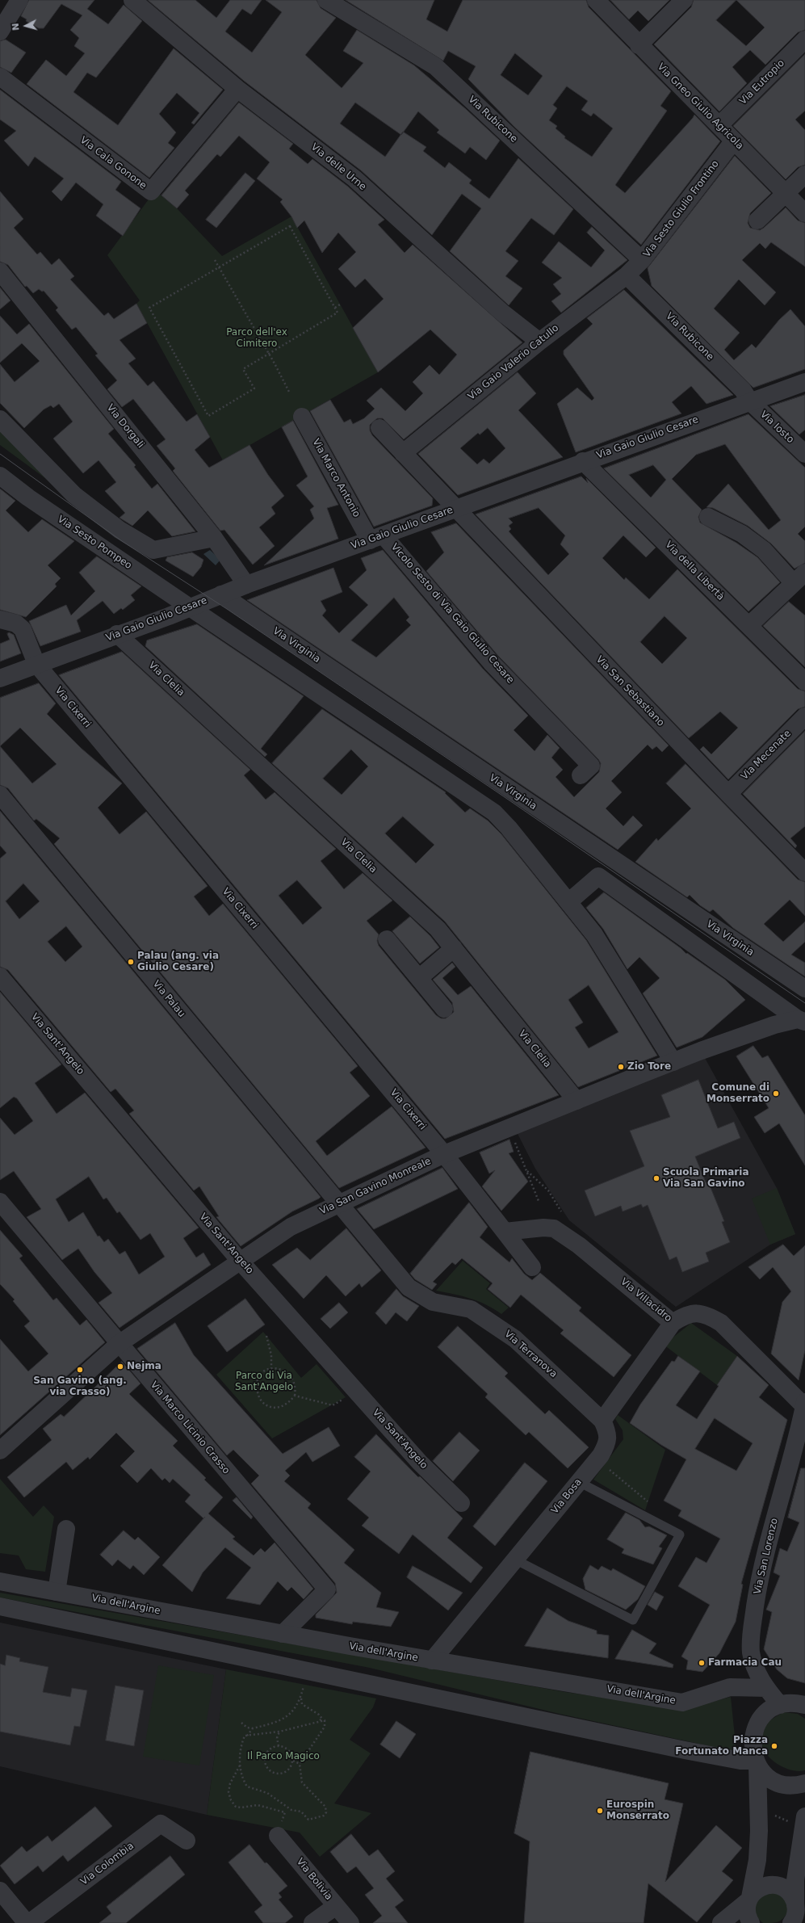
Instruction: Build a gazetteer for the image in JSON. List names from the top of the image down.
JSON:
{
  "streets": {
    "street": [
      "Via Eutropio",
      "Via Gneo Giulio Agricola",
      "Via Rubicone",
      "Via Cala Gonone",
      "Via delle Urne",
      "Via Sesto Giulio Frontino",
      "Via Gaio Valerio Catullo",
      "Via Dorgali",
      "Via Iosto",
      "Via Gaio Giulio Cesare",
      "Via Marco Antonio",
      "Via Sesto Pompeo",
      "Via della Libertà",
      "Vicolo Sesto di Via Gaio Giulio Cesare",
      "Via Virginia",
      "Via Clelia",
      "Via San Sebastiano",
      "Via Cixerri",
      "Via Mecenate",
      "Via Palau",
      "Via Sant'Angelo",
      "Via San Gavino Monreale",
      "Via Villacidro",
      "Via Terranova",
      "Via Marco Licinio Crasso",
      "Via Bosa",
      "Via San Lorenzo",
      "Via dell'Argine",
      "Via Colombia",
      "Via Bolivia"
    ]
  },
  "crossings": [
    ["Via Eutropio", "Via Gneo Giulio Agricola"],
    ["Via Gneo Giulio Agricola", "Via Sesto Giulio Frontino"],
    ["Via Rubicone", "Via Sesto Giulio Frontino"],
    ["Via Rubicone", "Via Gaio Valerio Catullo"],
    ["Via Rubicone", "Via Iosto"],
    ["Via Rubicone", "Via Gaio Giulio Cesare"],
    ["Via Cala Gonone", "Via delle Urne"],
    ["Via delle Urne", "Via Gaio Valerio Catullo"],
    ["Via Sesto Giulio Frontino", "Via Gaio Valerio Catullo"],
    ["Via Gaio Valerio Catullo", "Via San Sebastiano"],
    ["Via Dorgali", "Via Gaio Giulio Cesare"],
    ["Via Iosto", "Via Gaio Giulio Cesare"],
    ["Via Gaio Giulio Cesare", "Via Marco Antonio"],
    ["Via Gaio Giulio Cesare", "Via Sesto Pompeo"],
    ["Via Gaio Giulio Cesare", "Via della Libertà"],
    ["Via Gaio Giulio Cesare", "Vicolo Sesto di Via Gaio Giulio Cesare"],
    ["Via Gaio Giulio Cesare", "Via Virginia"],
    ["Via Gaio Giulio Cesare", "Via Clelia"],
    ["Via Gaio Giulio Cesare", "Via San Sebastiano"],
    ["Via Gaio Giulio Cesare", "Via Cixerri"],
    ["Via Marco Antonio", "Vicolo Sesto di Via Gaio Giulio Cesare"],
    ["Via Clelia", "Via San Gavino Monreale"],
    ["Via San Sebastiano", "Via Mecenate"],
    ["Via Cixerri", "Via San Gavino Monreale"],
    ["Via Palau", "Via San Gavino Monreale"],
    ["Via Palau", "Via Terranova"],
    ["Via Sant'Angelo", "Via San Gavino Monreale"],
    ["Via San Gavino Monreale", "Via Terranova"],
    ["Via San Gavino Monreale", "Via Marco Licinio Crasso"],
    ["Via Villacidro", "Via San Lorenzo"],
    ["Via Terranova", "Via Bosa"],
    ["Via Marco Licinio Crasso", "Via dell'Argine"],
    ["Via Bosa", "Via dell'Argine"],
    ["Via San Lorenzo", "Via dell'Argine"]
  ],
  "parks": ["Parco dell'ex Cimitero", "Parco di Via Sant'Angelo", "Il Parco Magico"],
  "places": [
    "Palau (ang. via Giulio Cesare)",
    "Zio Tore",
    "Comune di Monserrato",
    "Scuola Primaria Via San Gavino",
    "Nejma",
    "San Gavino (ang. via Crasso)",
    "Farmacia Cau",
    "Piazza Fortunato Manca",
    "Eurospin Monserrato"
  ],
  "north": "left"
}
